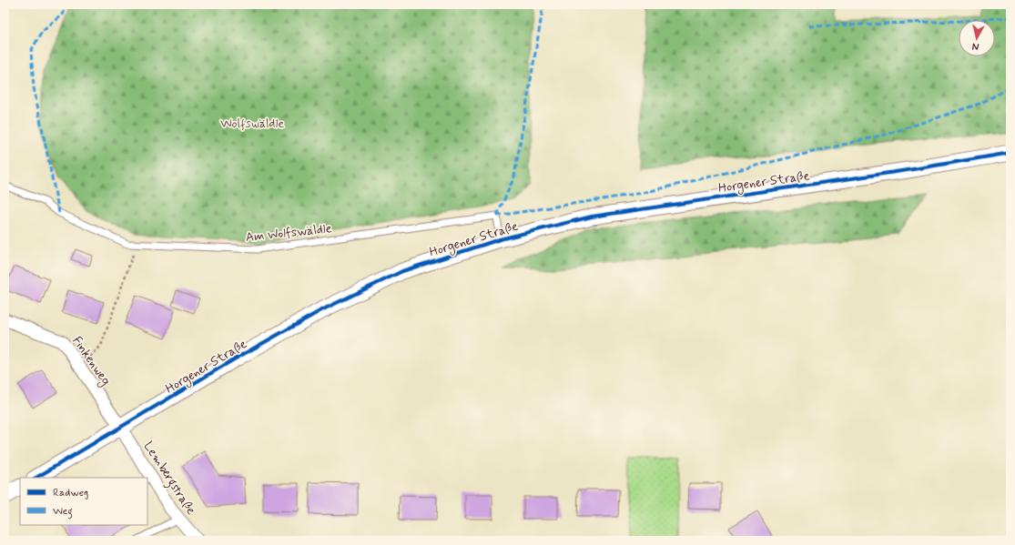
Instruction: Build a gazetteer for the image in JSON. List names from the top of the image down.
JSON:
{
  "streets": {
    "street": ["Horgener Straße", "Finkenweg", "Lembergstraße"],
    "lane": ["Am Wolfswäldle"]
  },
  "crossings": [
    ["Horgener Straße", "Am Wolfswäldle"],
    ["Horgener Straße", "Finkenweg"],
    ["Horgener Straße", "Lembergstraße"],
    ["Finkenweg", "Lembergstraße"]
  ],
  "parks": ["Wolfswäldle"],
  "legend": ["Radweg", "Weg"],
  "north": "bottom"
}
